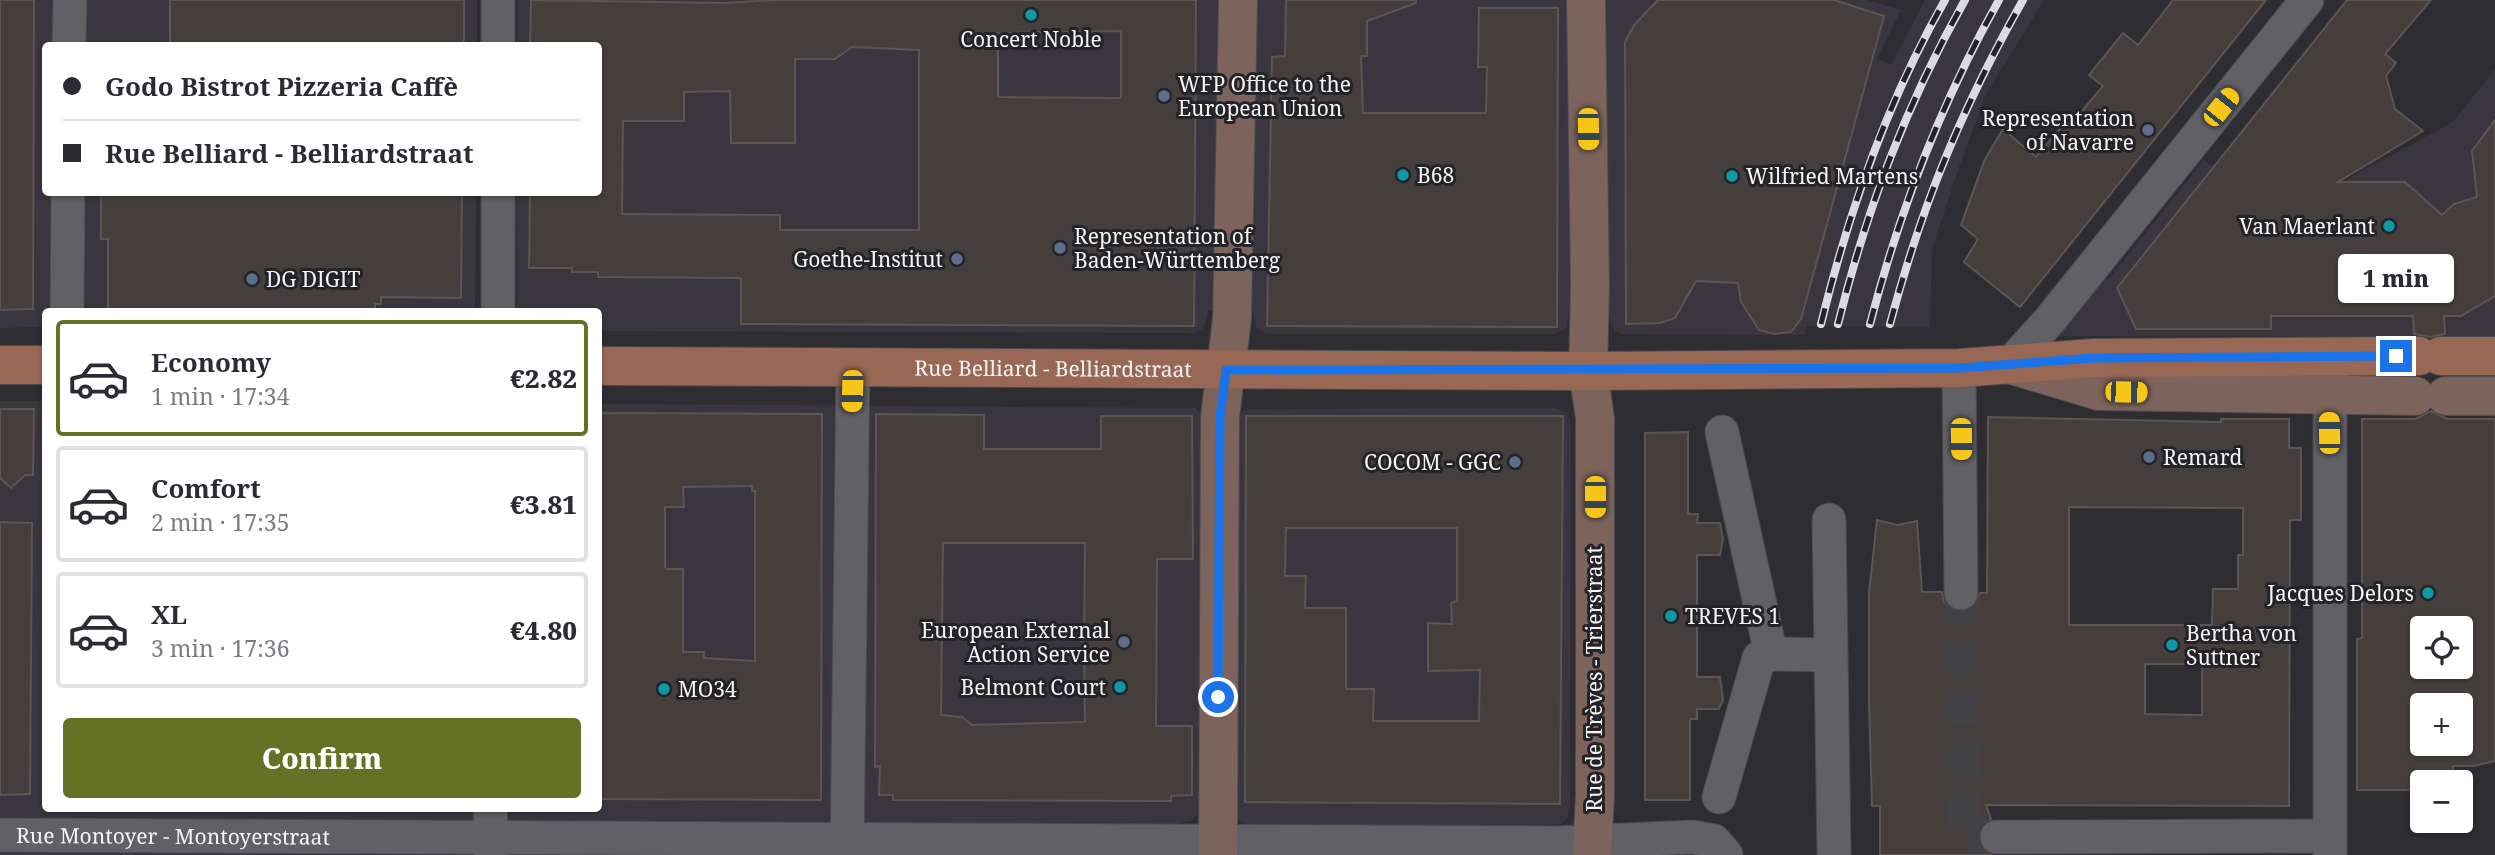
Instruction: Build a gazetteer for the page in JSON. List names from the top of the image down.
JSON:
{
  "streets": {
    "main road": ["Rue Belliard - Belliardstraat"],
    "street": ["Rue de Trèves - Trierstraat", "Rue Montoyer - Montoyerstraat"]
  },
  "crossings": [
    ["Rue Belliard - Belliardstraat", "Rue de Trèves - Trierstraat"],
    ["Rue de Trèves - Trierstraat", "Rue Montoyer - Montoyerstraat"]
  ],
  "places": [
    "Concert Noble",
    "WFP Office to the European Union",
    "Representation of Navarre",
    "B68",
    "Wilfried Martens",
    "Van Maerlant",
    "Representation of Baden-Württemberg",
    "Goethe-Institut",
    "DG DIGIT",
    "Remard",
    "COCOM - GGC",
    "Jacques Delors",
    "TREVES 1",
    "European External Action Service",
    "Bertha von Suttner",
    "Belmont Court",
    "MO34"
  ],
  "page": {
    "banner": ["Godo Bistrot Pizzeria Caffè", "Rue Belliard - Belliardstraat"],
    "bubble": "1 min",
    "list": [
      {
        "name": "Economy",
        "note": "1 min · 17:34",
        "value": "€2.82"
      },
      {
        "name": "Comfort",
        "note": "2 min · 17:35",
        "value": "€3.81"
      },
      {
        "name": "XL",
        "note": "3 min · 17:36",
        "value": "€4.80"
      }
    ],
    "map_buttons": ["+", "−"],
    "buttons": "Confirm"
  }
}
